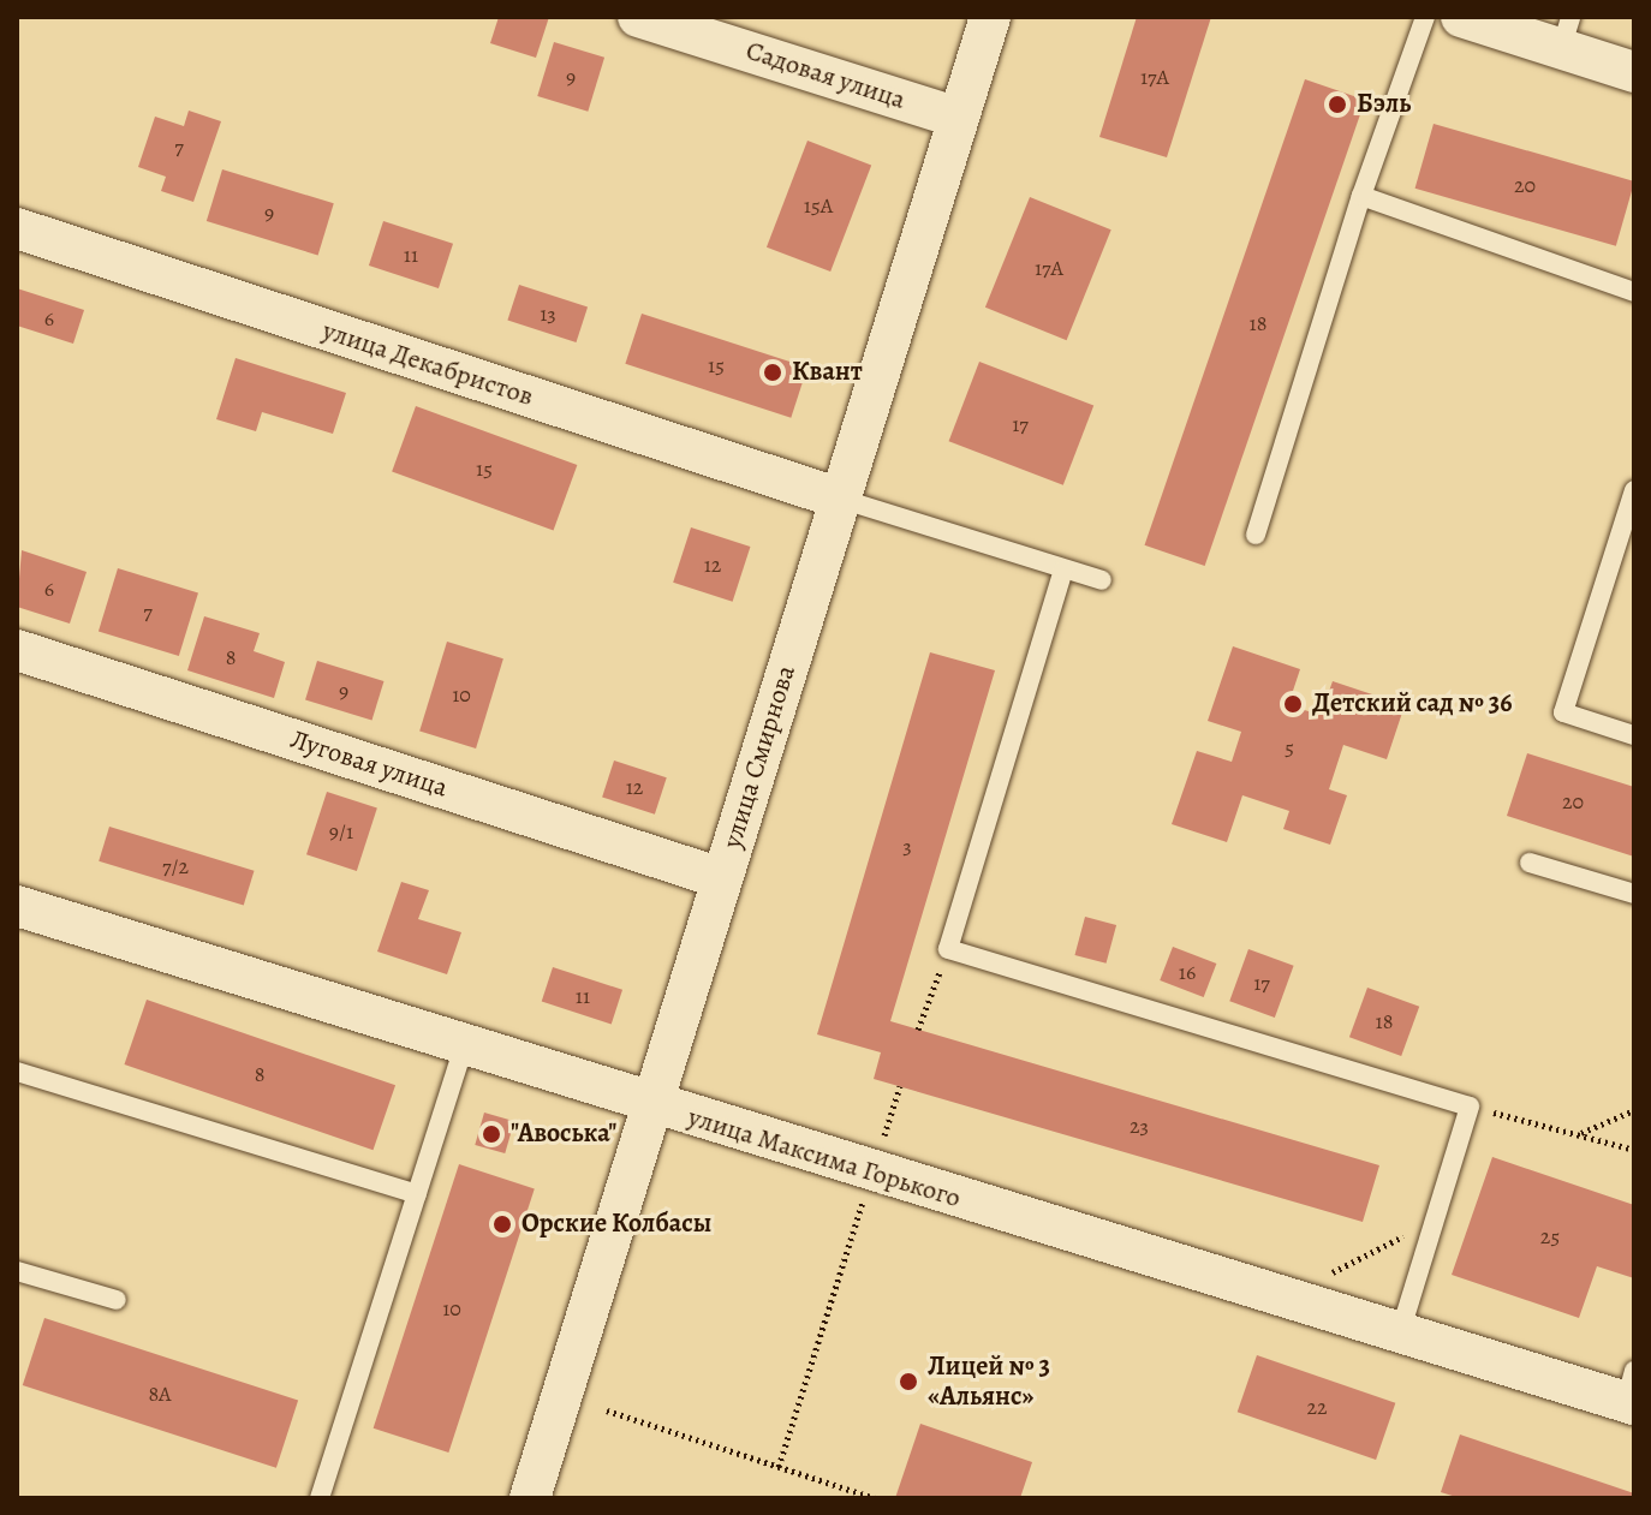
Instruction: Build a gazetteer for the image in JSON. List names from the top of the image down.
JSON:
{
  "streets": {
    "street": [
      "Садовая улица",
      "улица Декабристов",
      "улица Смирнова",
      "Луговая улица",
      "улица Максима Горького"
    ]
  },
  "crossings": [
    ["Садовая улица", "улица Смирнова"],
    ["улица Декабристов", "улица Смирнова"],
    ["улица Смирнова", "Луговая улица"],
    ["улица Смирнова", "улица Максима Горького"]
  ],
  "places": [
    "Бэль",
    "Квант",
    "Детский сад № 36",
    "\"Авоська\"",
    "Орские Колбасы",
    "Лицей № 3 «Альянс»"
  ],
  "house_numbers": [
    "9",
    "17А",
    "7",
    "20",
    "15А",
    "9",
    "11",
    "17А",
    "13",
    "6",
    "18",
    "15",
    "17",
    "15",
    "12",
    "6",
    "7",
    "8",
    "9",
    "10",
    "5",
    "12",
    "20",
    "9/1",
    "3",
    "7/2",
    "16",
    "17",
    "11",
    "18",
    "8",
    "23",
    "25",
    "10",
    "8А",
    "22"
  ]
}
